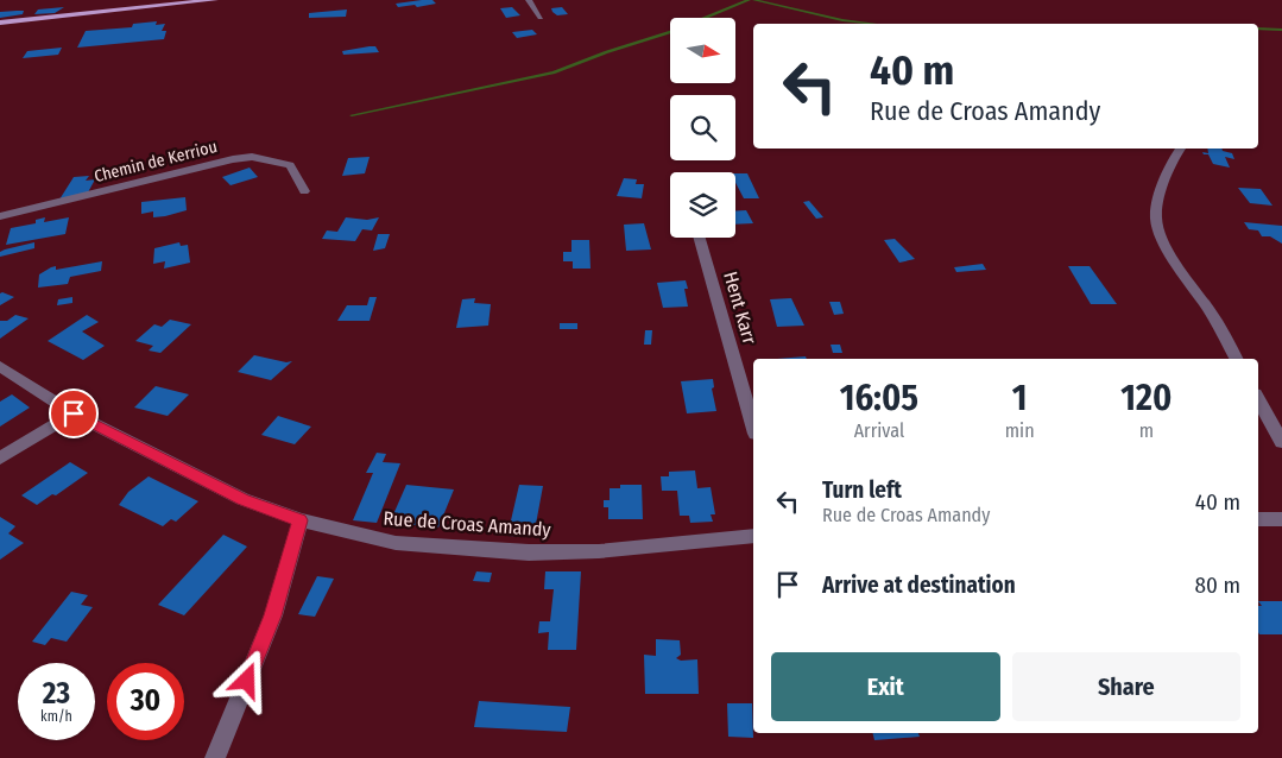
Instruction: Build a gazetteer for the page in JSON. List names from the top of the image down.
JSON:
{
  "streets": {
    "street": ["Chemin de Kerriou", "Hent Karr", "Rue de Croas Amandy"]
  },
  "north": "right",
  "page": {
    "turn": ["40 m", "Rue de Croas Amandy"],
    "eta": [
      "16:05",
      "Arrival",
      "1",
      "min",
      "120",
      "m"
    ],
    "list": [
      {
        "name": "Turn left",
        "note": "Rue de Croas Amandy",
        "value": "40 m"
      },
      {
        "name": "Arrive at destination",
        "value": "80 m"
      }
    ],
    "buttons": ["Exit", "Share"],
    "speed": "23 km/h",
    "limit": "30"
  }
}
